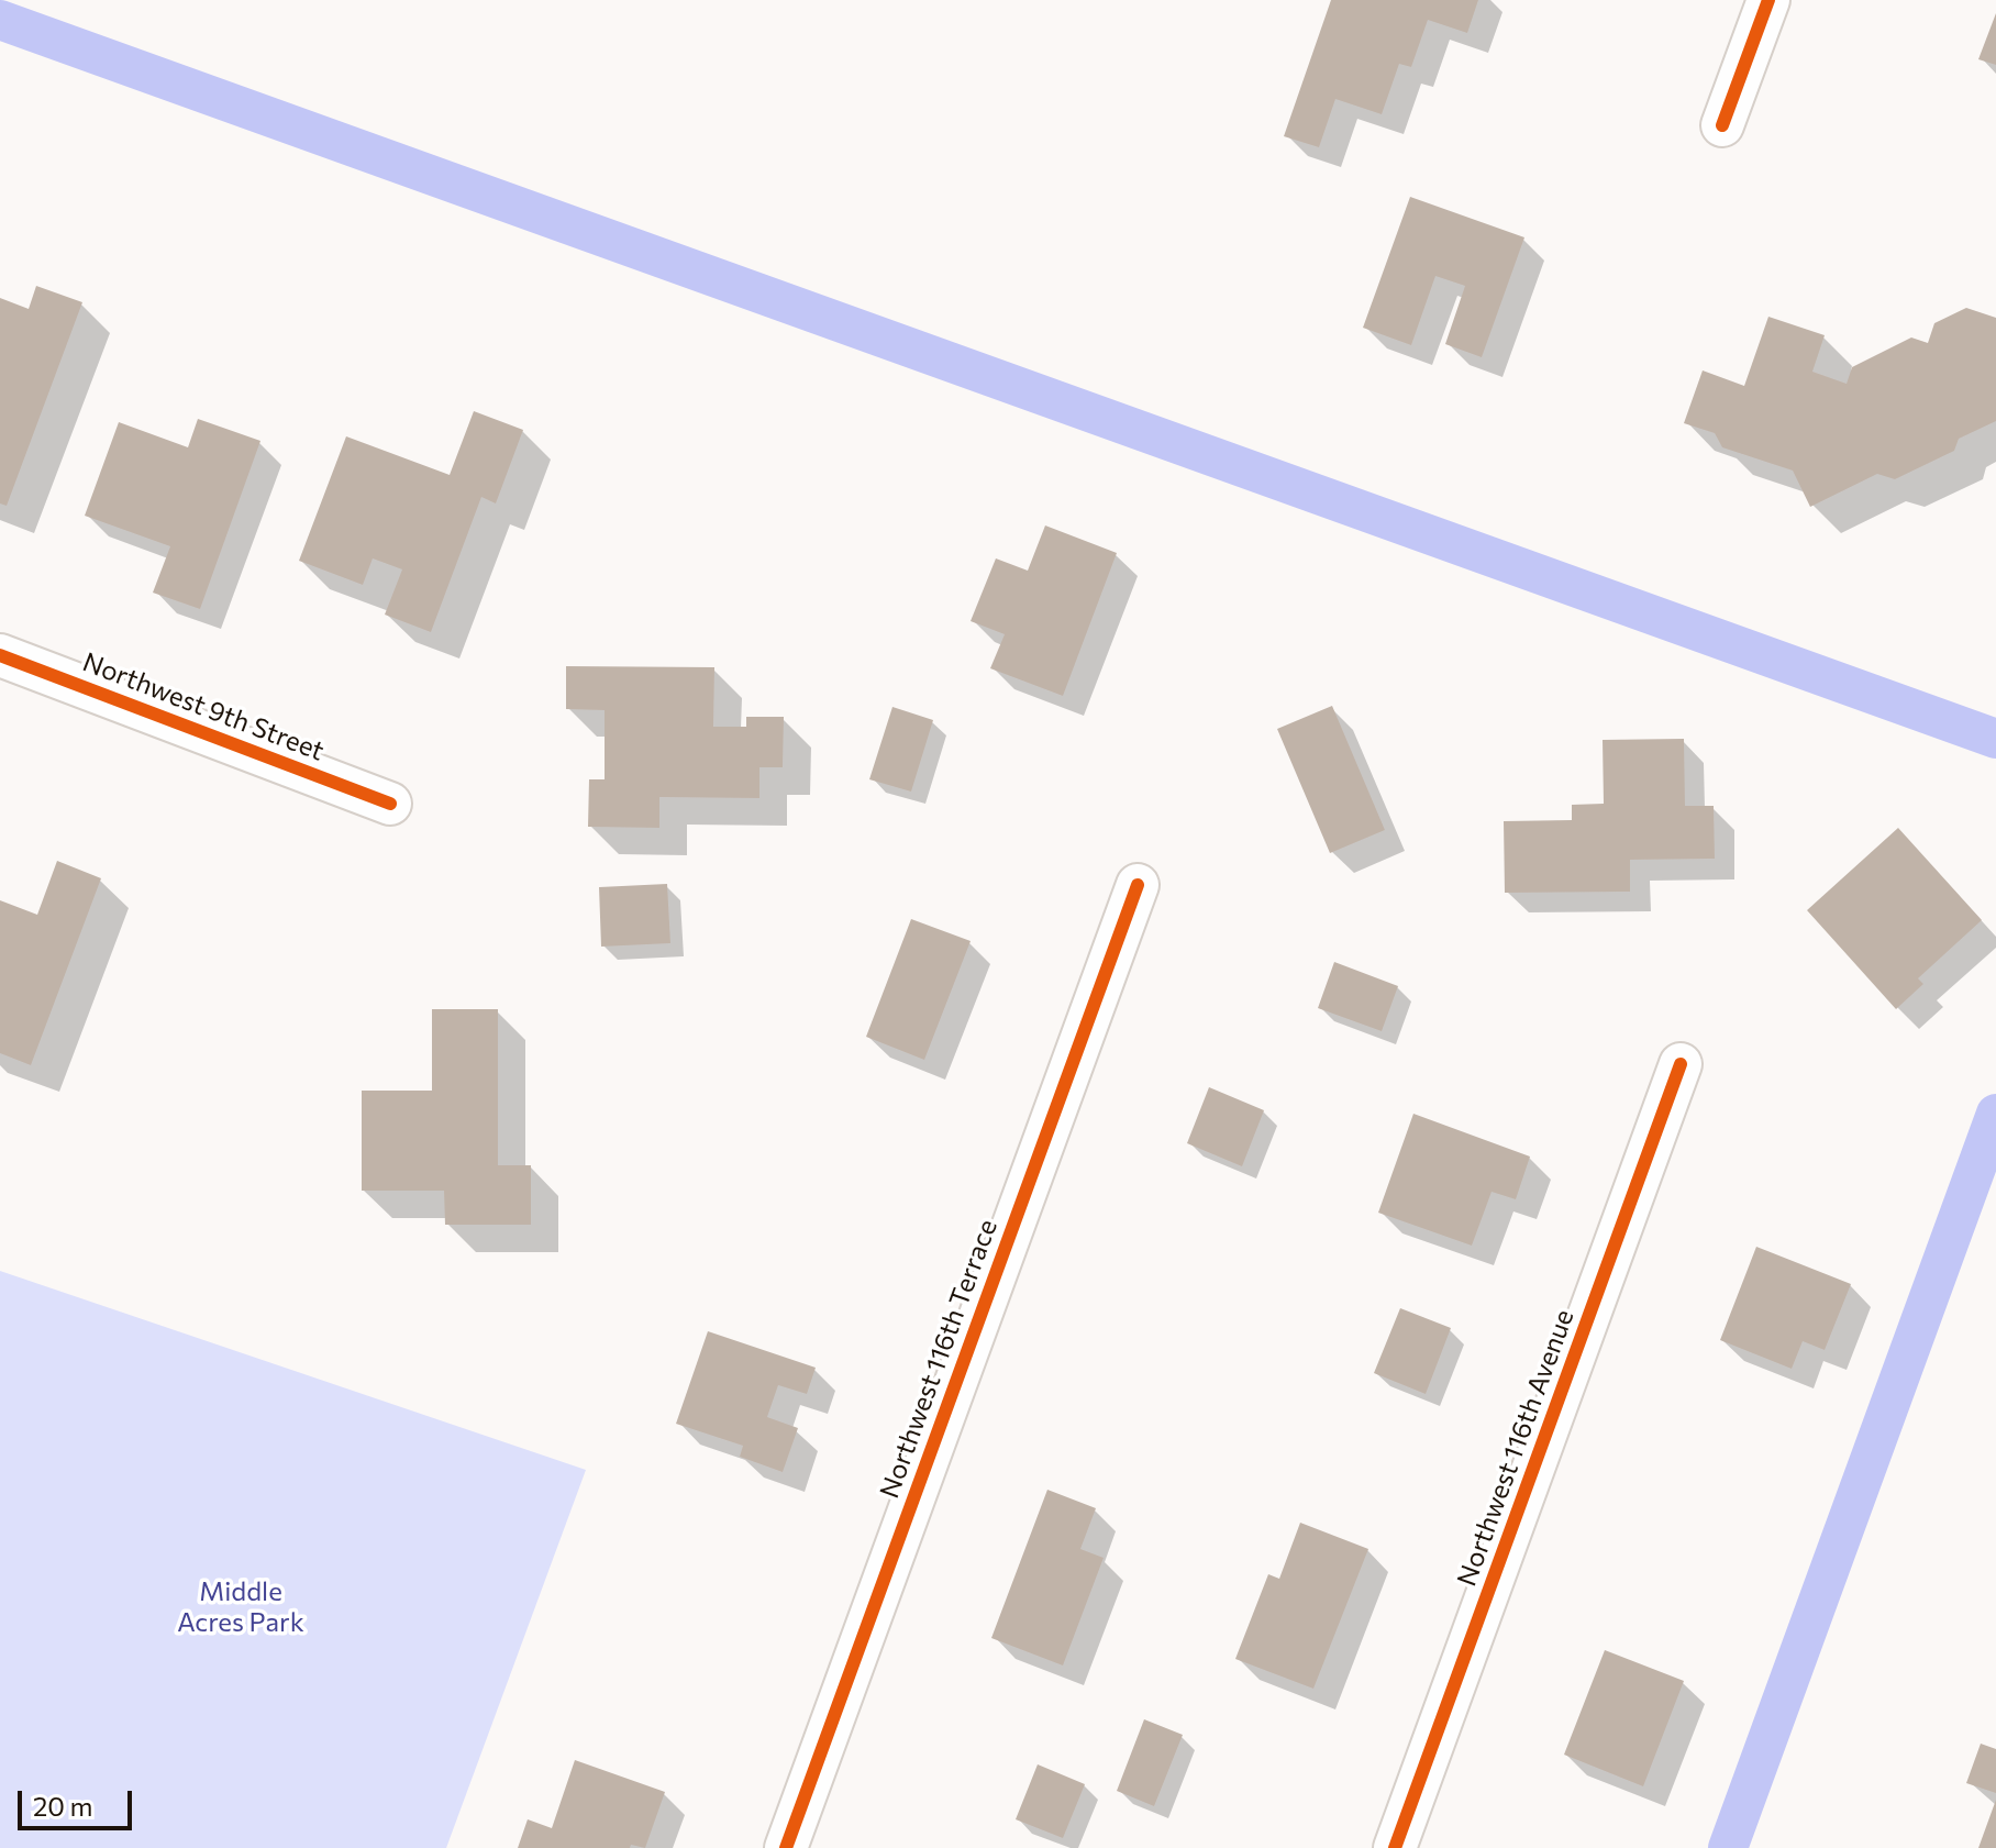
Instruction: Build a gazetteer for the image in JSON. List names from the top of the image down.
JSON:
{
  "streets": {
    "street": ["Northwest 9th Street", "Northwest 116th Terrace", "Northwest 116th Avenue"]
  },
  "parks": ["Middle Acres Park"],
  "scale_bar": "20 m"
}
